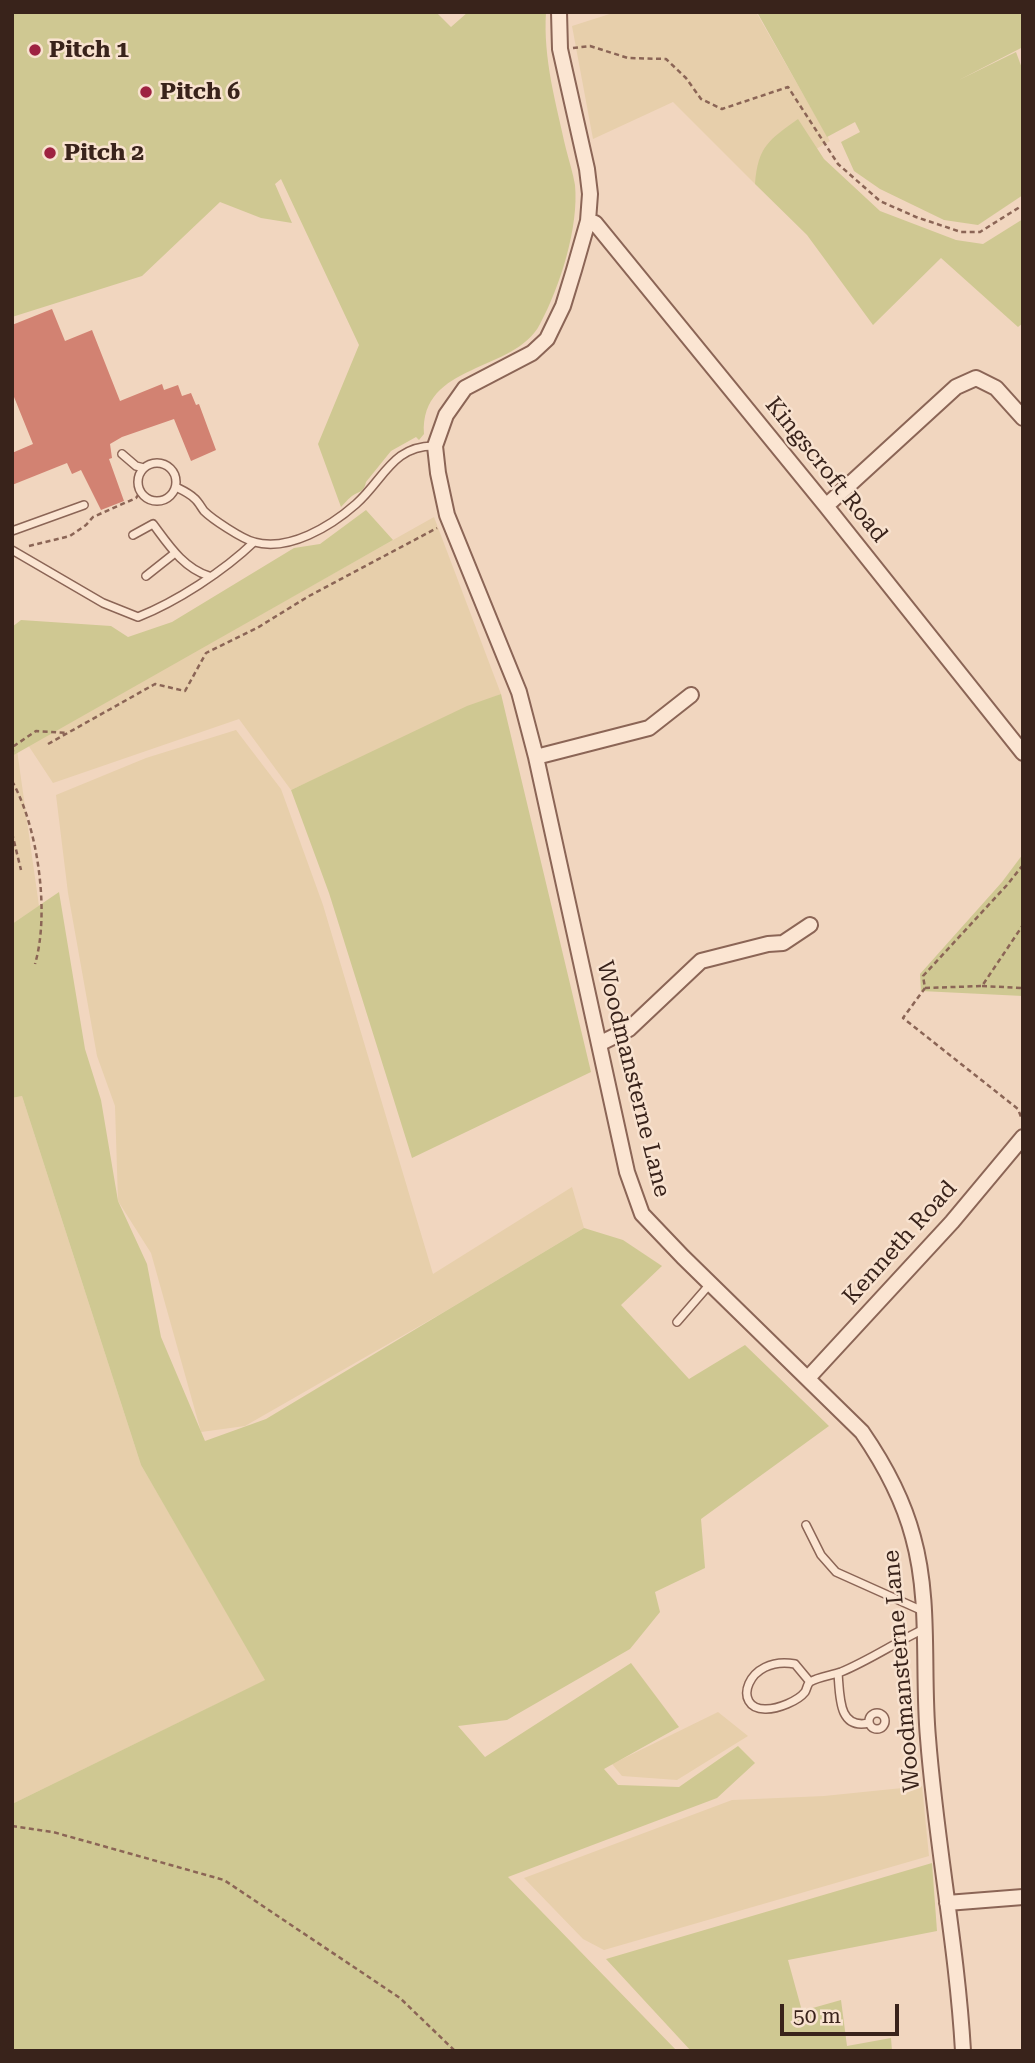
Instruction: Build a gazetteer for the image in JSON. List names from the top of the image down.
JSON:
{
  "streets": {
    "street": ["Kingscroft Road", "Woodmansterne Lane", "Kenneth Road"]
  },
  "crossings": [
    ["Kingscroft Road", "Woodmansterne Lane"],
    ["Woodmansterne Lane", "Kenneth Road"]
  ],
  "places": ["Pitch 1", "Pitch 6", "Pitch 2"],
  "scale_bar": "50 m"
}
